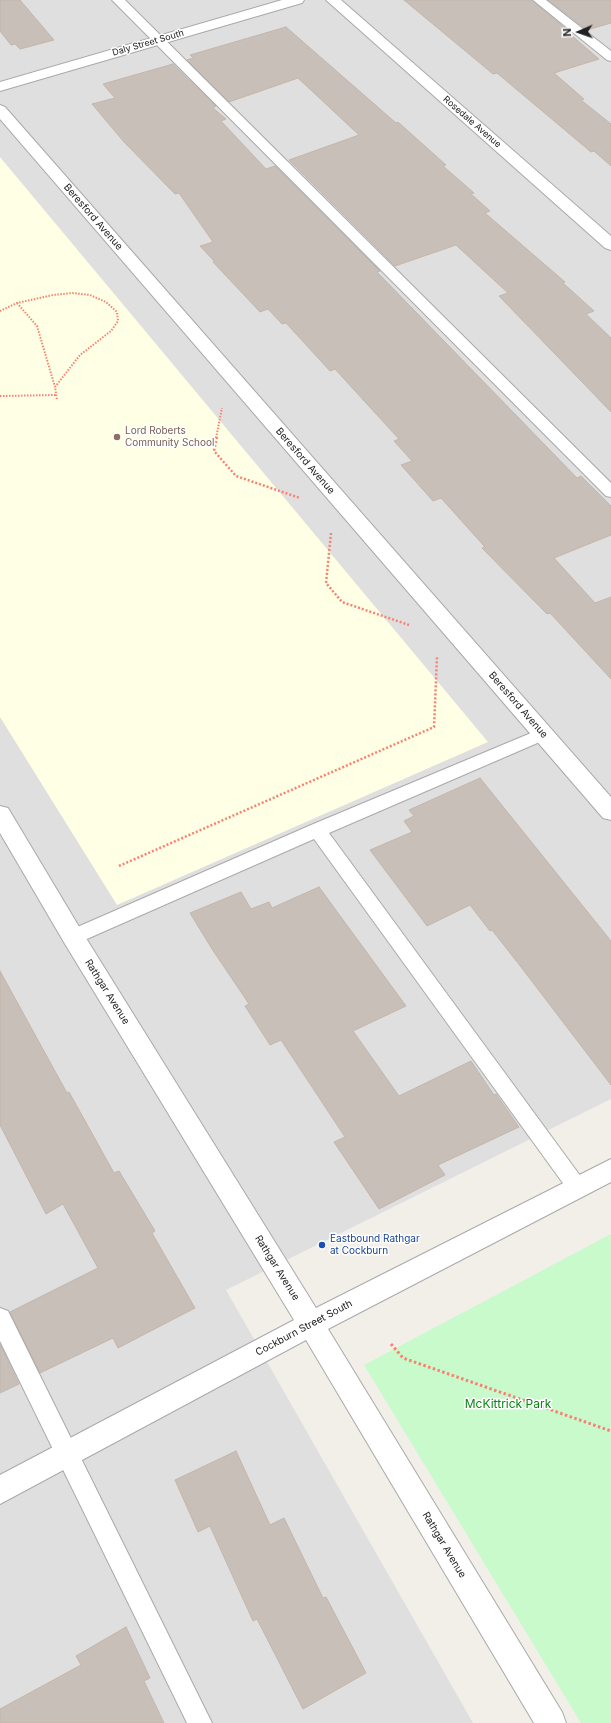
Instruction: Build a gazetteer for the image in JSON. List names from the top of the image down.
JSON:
{
  "streets": {
    "street": [
      "Daly Street South",
      "Rosedale Avenue",
      "Beresford Avenue",
      "Rathgar Avenue",
      "Cockburn Street South"
    ]
  },
  "crossings": [
    ["Rathgar Avenue", "Cockburn Street South"]
  ],
  "parks": ["McKittrick Park"],
  "places": ["Lord Roberts Community School", "Eastbound Rathgar at Cockburn"],
  "north": "left"
}
